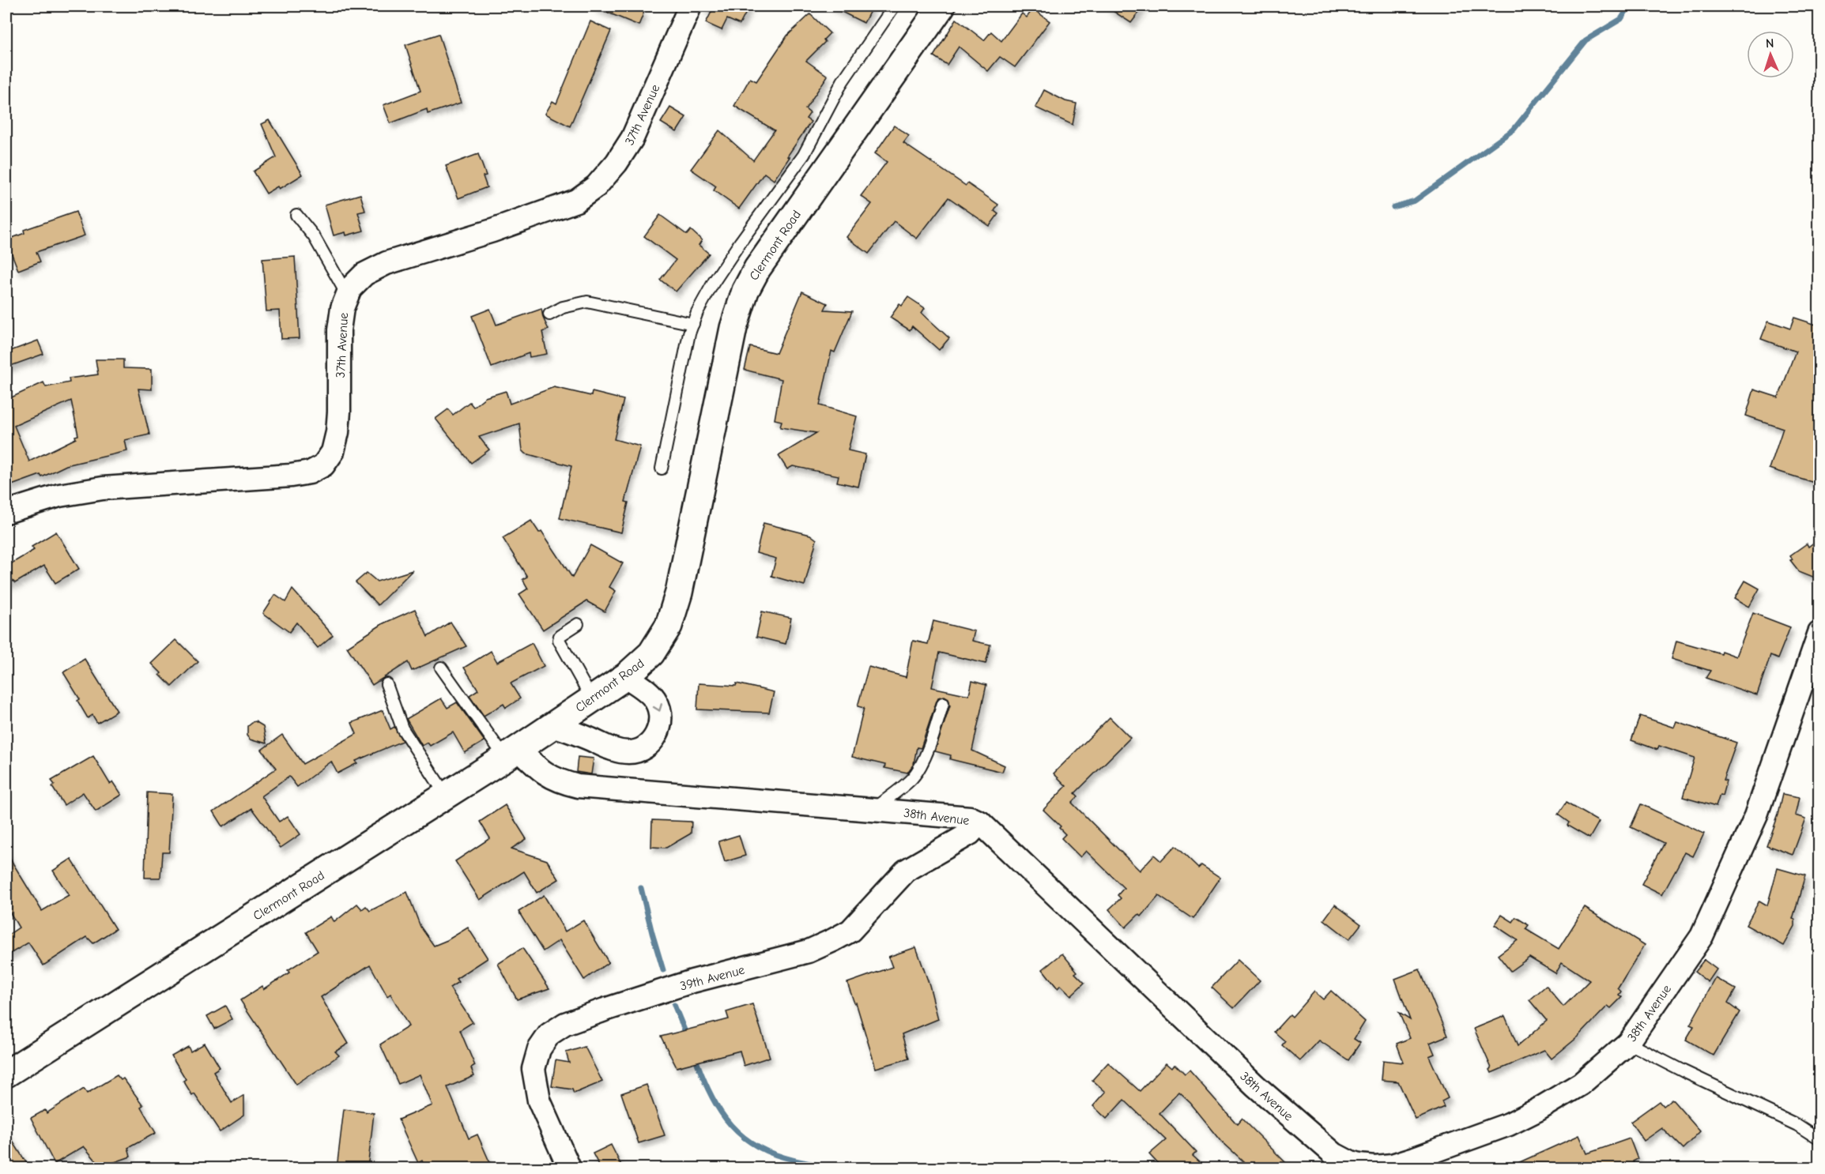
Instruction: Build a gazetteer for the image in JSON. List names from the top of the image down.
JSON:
{
  "streets": {
    "street": [
      "37th Avenue",
      "Clermont Road",
      "38th Avenue",
      "39th Avenue"
    ]
  },
  "crossings": [
    ["Clermont Road", "38th Avenue"],
    ["38th Avenue", "39th Avenue"]
  ],
  "north": "top"
}
